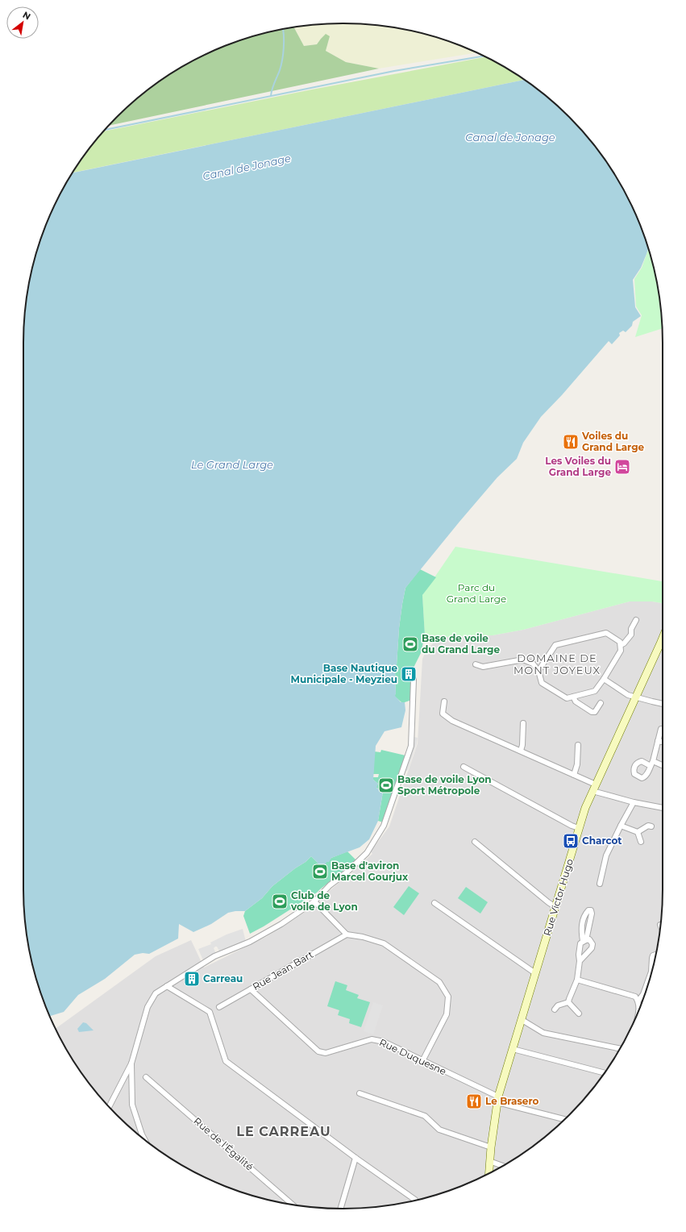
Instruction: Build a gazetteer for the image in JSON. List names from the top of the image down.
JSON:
{
  "streets": {
    "street": [
      "Rue Victor Hugo",
      "Rue Jean Bart",
      "Rue Duquesne",
      "Rue de l'Égalité"
    ]
  },
  "crossings": [
    ["Rue Victor Hugo", "Rue Duquesne"],
    ["Rue Jean Bart", "Rue Duquesne"]
  ],
  "districts": ["DOMAINE DE MONT JOYEUX", "LE CARREAU"],
  "water": ["Canal de Jonage", "Le Grand Large"],
  "parks": ["Parc du Grand Large"],
  "places": {
    "restaurant": ["Voiles du Grand Large", "Le Brasero"],
    "hotel": ["Les Voiles du Grand Large"],
    "sports": [
      "Base de voile du Grand Large",
      "Base de voile Lyon Sport Métropole",
      "Base d'aviron Marcel Gourjux",
      "Club de voile de Lyon"
    ],
    "building": ["Base Nautique Municipale - Meyzieu", "Carreau"],
    "bus stop": ["Charcot"]
  },
  "north": "top right"
}
